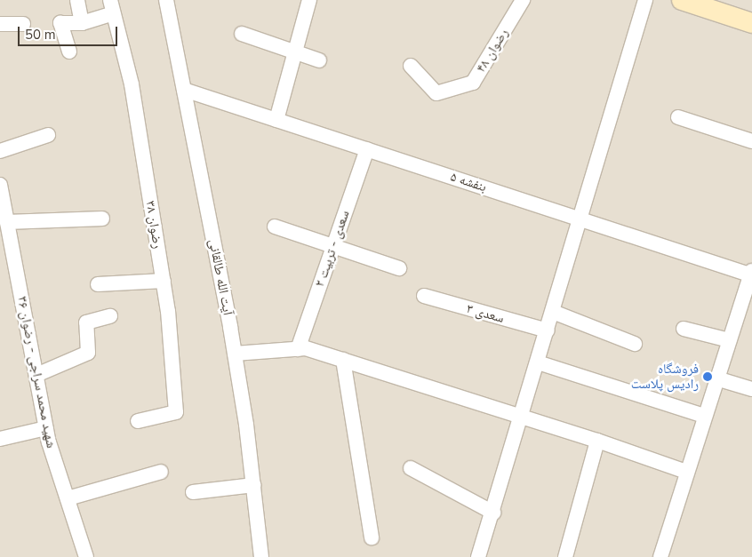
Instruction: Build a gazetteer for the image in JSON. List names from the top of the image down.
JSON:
{
  "streets": {
    "street": [
      "رضوان ۴۸",
      "بنفشه ۵",
      "رضوان ۳۸",
      "سعدی - تربیت ۲",
      "آیت الله طالقانی",
      "سعدی ۳",
      "شهید محمد سراجی - رضوان ۳۶"
    ]
  },
  "crossings": [
    ["بنفشه ۵", "سعدی - تربیت ۲"],
    ["بنفشه ۵", "آیت الله طالقانی"]
  ],
  "places": ["فروشگاه رادیس پلاست"],
  "scale_bar": "50 m"
}
